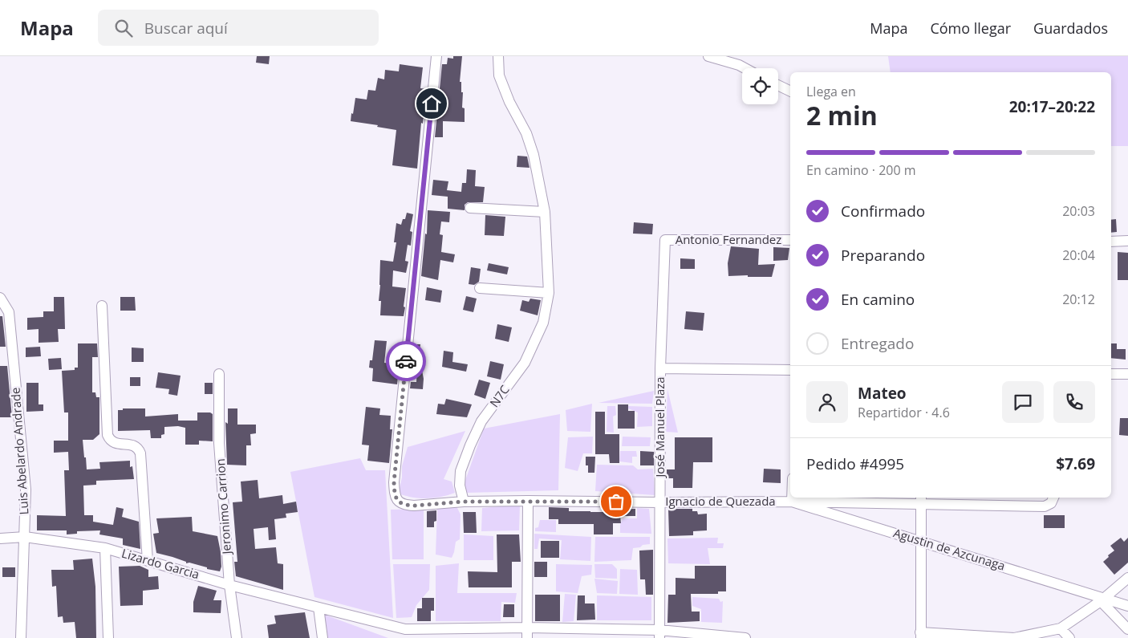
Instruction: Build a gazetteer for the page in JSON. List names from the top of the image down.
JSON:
{
  "streets": {
    "street": [
      "Antonio Fernandez",
      "N7C",
      "José Manuel Plaza",
      "Luis Abelardo Andrade",
      "Ignacio de Quezada",
      "Jeronimo Carrion",
      "Agustin de Azcunaga",
      "Lizardo Garcia"
    ]
  },
  "crossings": [
    ["Antonio Fernandez", "José Manuel Plaza"],
    ["N7C", "Ignacio de Quezada"],
    ["José Manuel Plaza", "Ignacio de Quezada"],
    ["José Manuel Plaza", "Lizardo Garcia"],
    ["Luis Abelardo Andrade", "Lizardo Garcia"],
    ["Ignacio de Quezada", "Agustin de Azcunaga"],
    ["Jeronimo Carrion", "Lizardo Garcia"]
  ],
  "page": {
    "header": "Mapa",
    "search": "Buscar aquí",
    "nav": ["Mapa", "Cómo llegar", "Guardados"],
    "heading": ["2 min", "Llega en", "20:17–20:22"],
    "panel": [
      "Mateo",
      "Repartidor · 4.6",
      "Pedido #4995",
      "$7.69"
    ],
    "bar": "En camino · 200 m",
    "list": [
      ["Confirmado", "20:03"],
      ["Preparando", "20:04"],
      ["En camino", "20:12"],
      "Entregado"
    ]
  }
}
